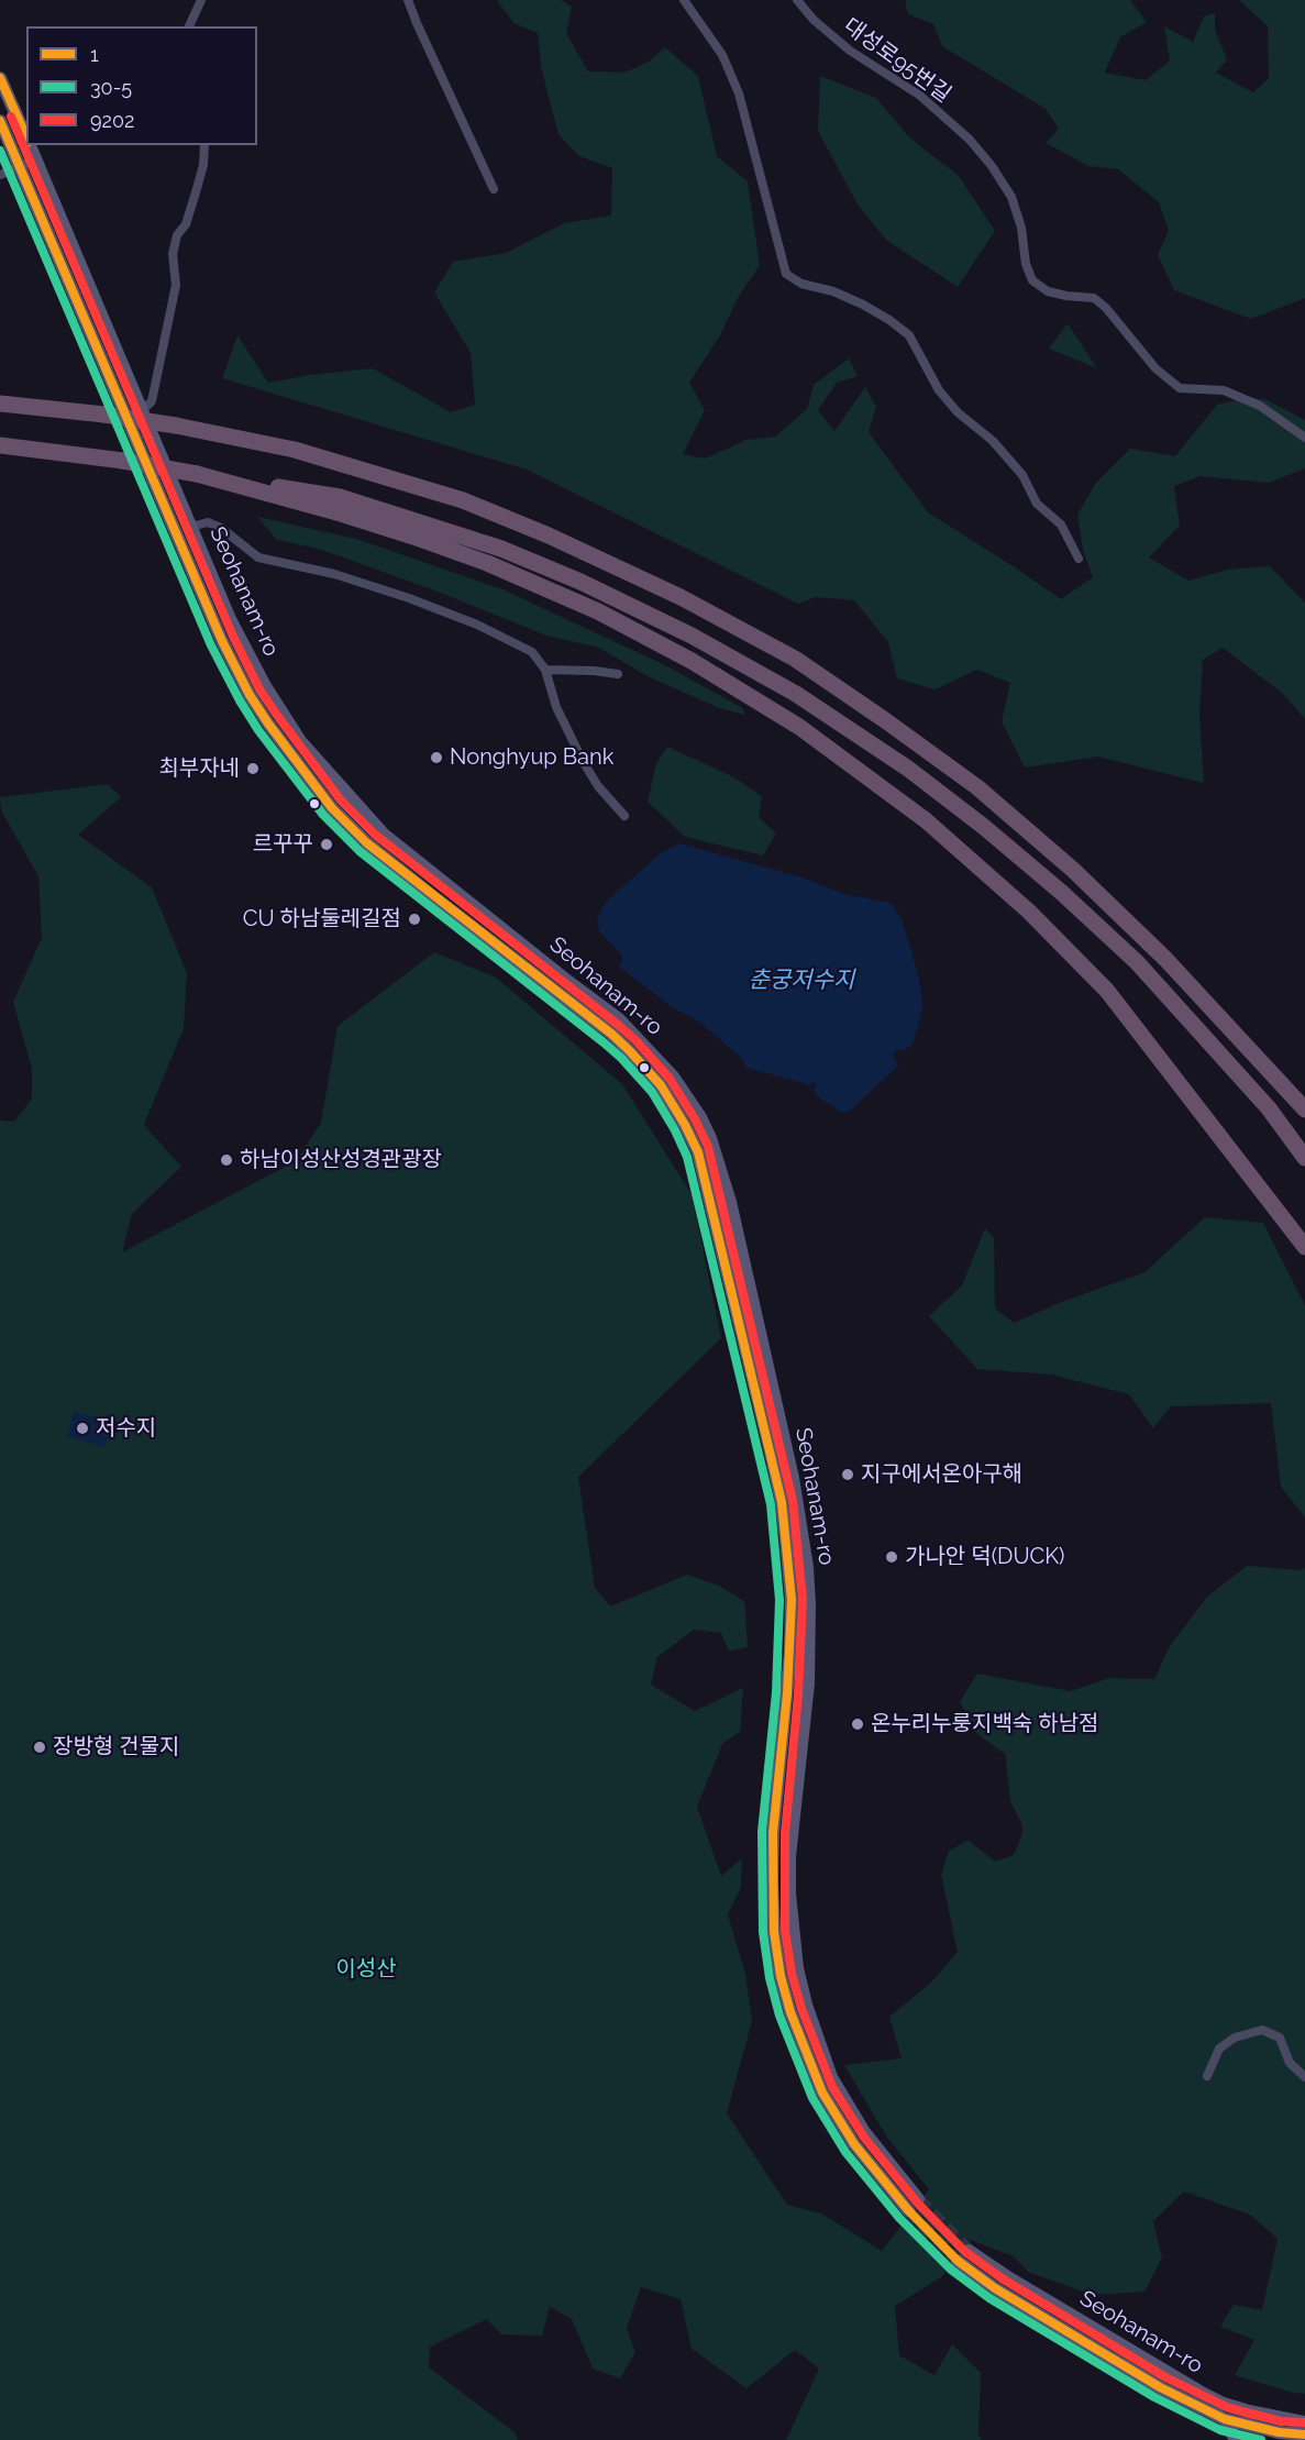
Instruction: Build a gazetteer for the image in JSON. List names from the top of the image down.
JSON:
{
  "streets": {
    "street": ["대성로95번길", "Seohanam-ro"]
  },
  "water": ["춘궁저수지"],
  "parks": ["이성산"],
  "places": [
    "Nonghyup Bank",
    "최부자네",
    "르꾸꾸",
    "CU 하남둘레길점",
    "하남이성산성경관광장",
    "저수지",
    "지구에서온아구해",
    "가나안 덕(DUCK)",
    "온누리누룽지백숙 하남점",
    "장방형 건물지"
  ],
  "lines": ["transit line 1", "transit line 9202", "transit line 30-5"],
  "legend": ["1", "30-5", "9202"]
}
